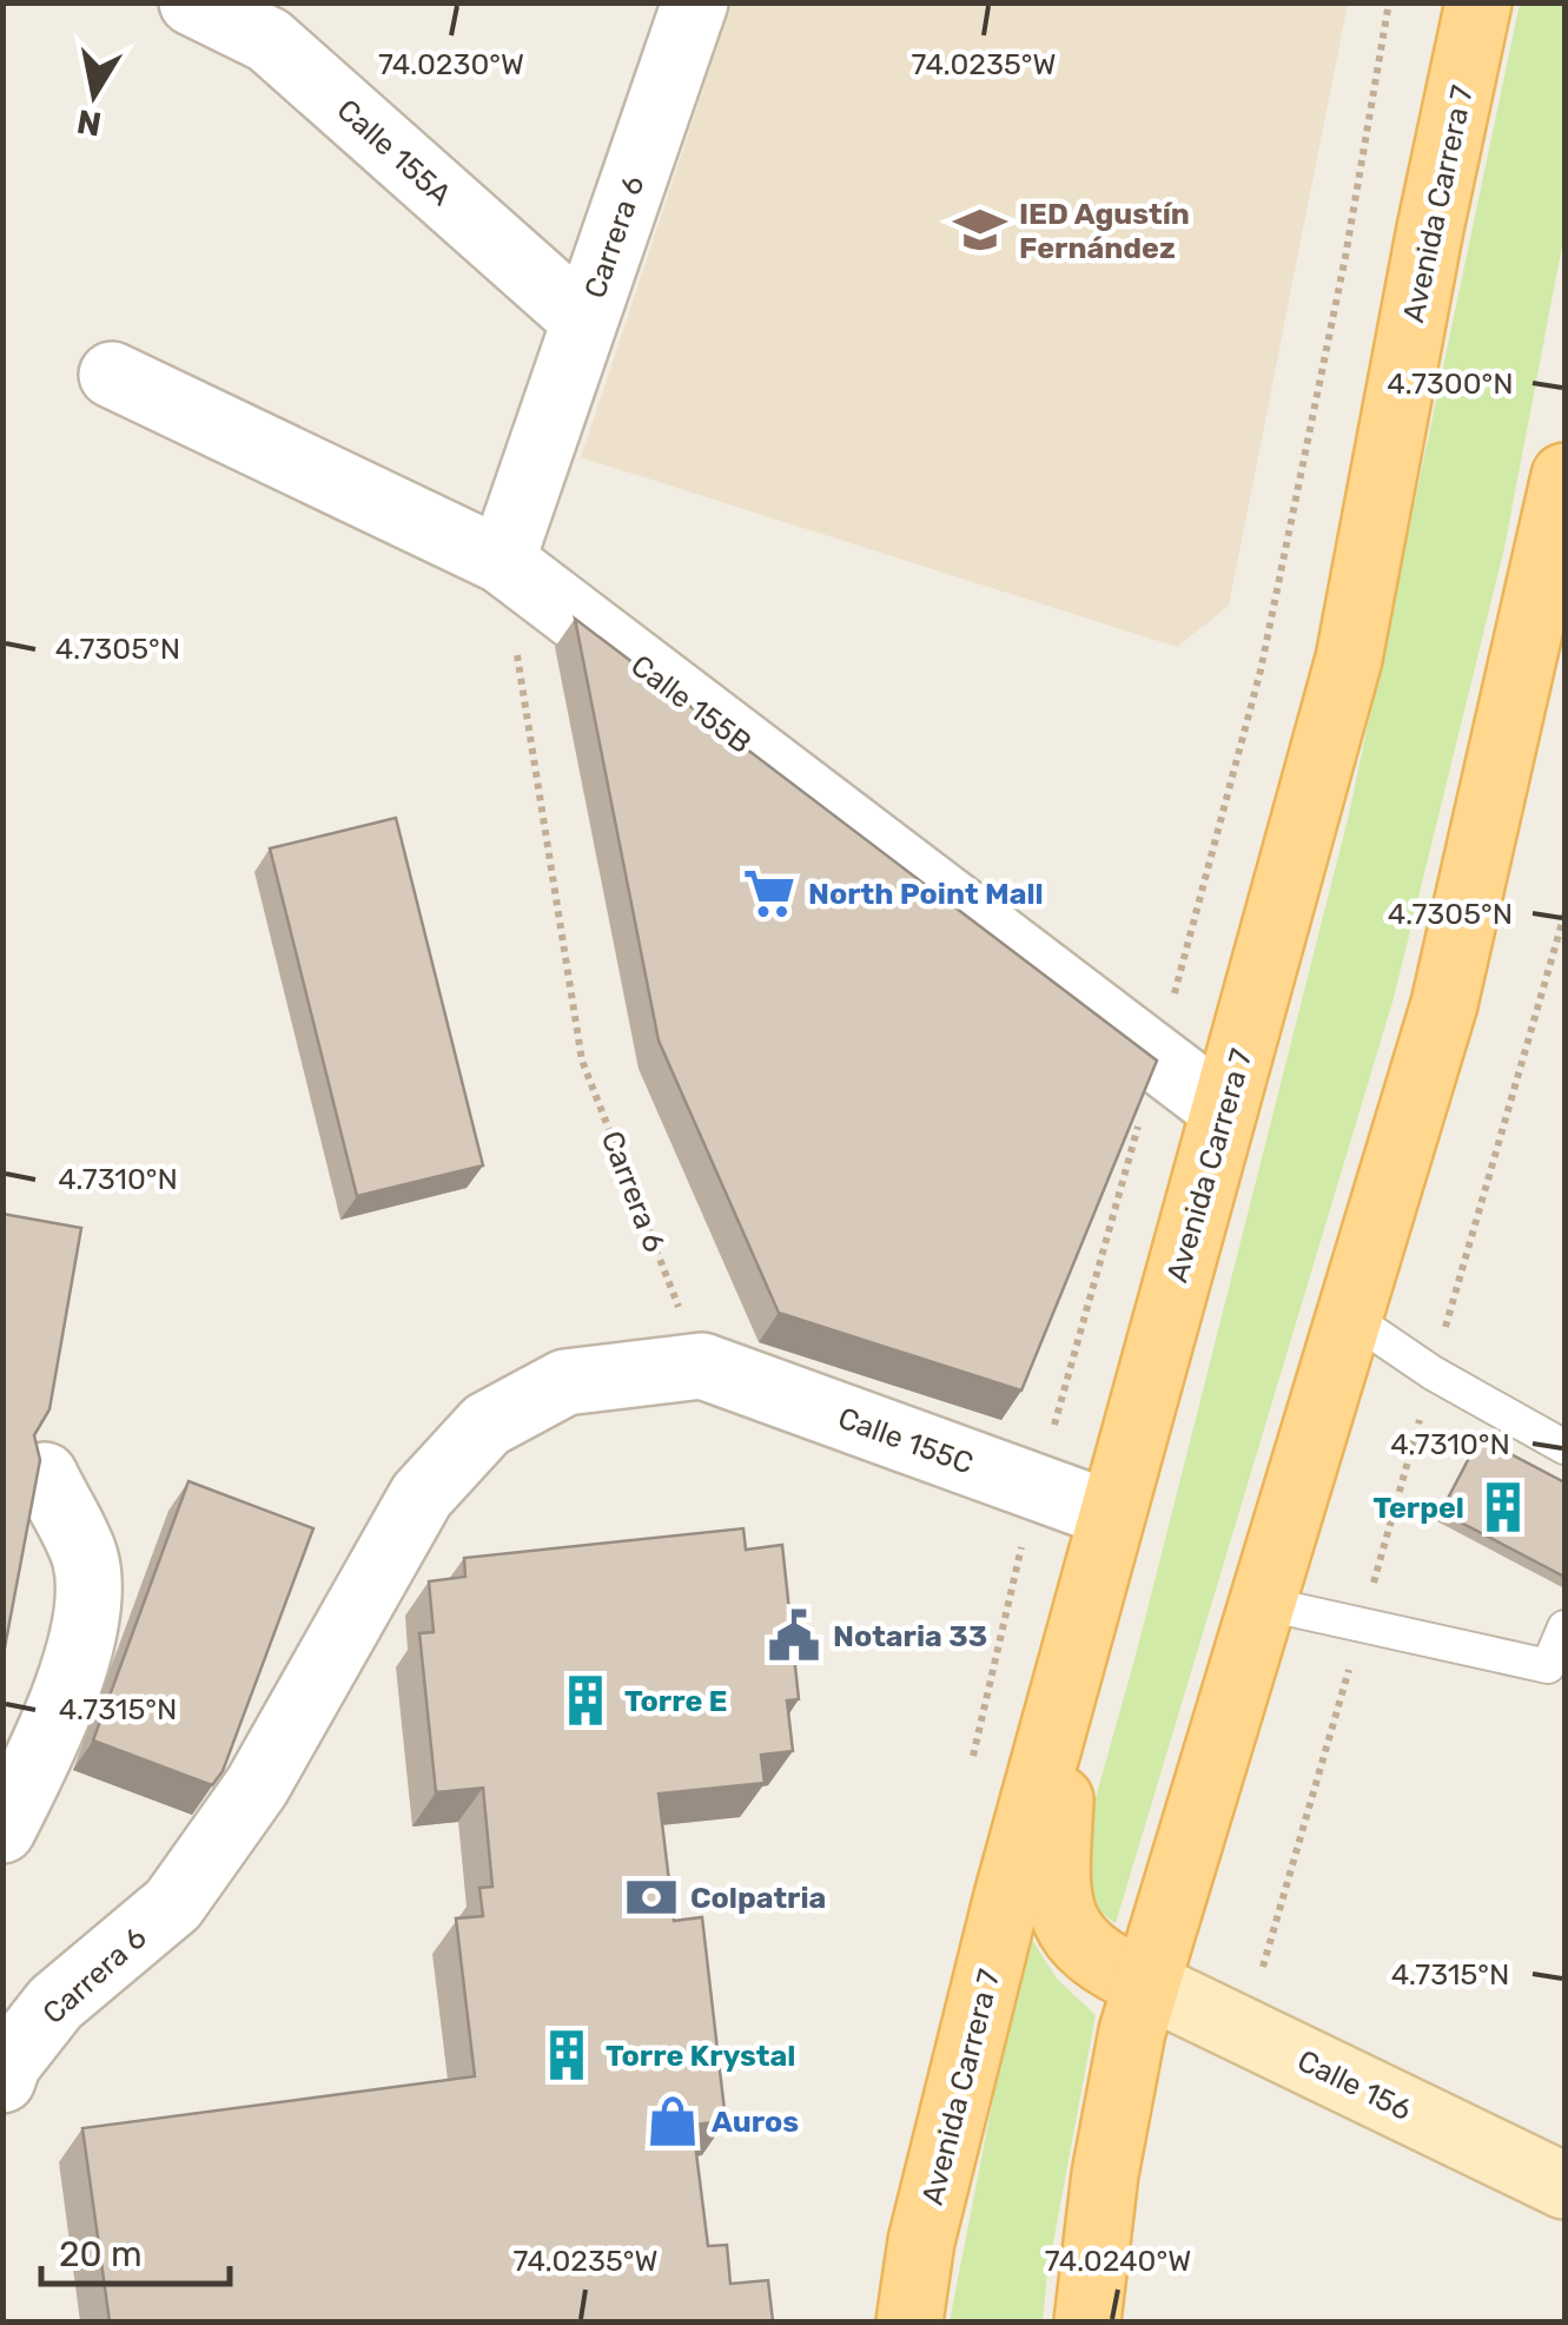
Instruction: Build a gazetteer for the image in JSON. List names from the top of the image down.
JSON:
{
  "streets": {
    "main road": ["Avenida Carrera 7"],
    "street": [
      "Calle 155A",
      "Carrera 6",
      "Calle 155B",
      "Calle 155C",
      "Calle 156"
    ]
  },
  "crossings": [
    ["Calle 155A", "Carrera 6"],
    ["Avenida Carrera 7", "Calle 155B"],
    ["Avenida Carrera 7", "Calle 155C"],
    ["Carrera 6", "Calle 155B"],
    ["Carrera 6", "Calle 155C"]
  ],
  "places": {
    "school or university": ["IED Agustín Fernández"],
    "supermarket": ["North Point Mall"],
    "building": ["Terpel", "Torre E", "Torre Krystal"],
    "public building": ["Notaria 33"],
    "bank": ["Colpatria"],
    "shop": ["Auros"]
  },
  "scale_bar": "20 m",
  "north": "bottom",
  "coordinates": [
    "74.0230°W",
    "74.0235°W",
    "4.7300°N",
    "4.7305°N",
    "4.7310°N",
    "4.7315°N",
    "74.0240°W"
  ]
}
